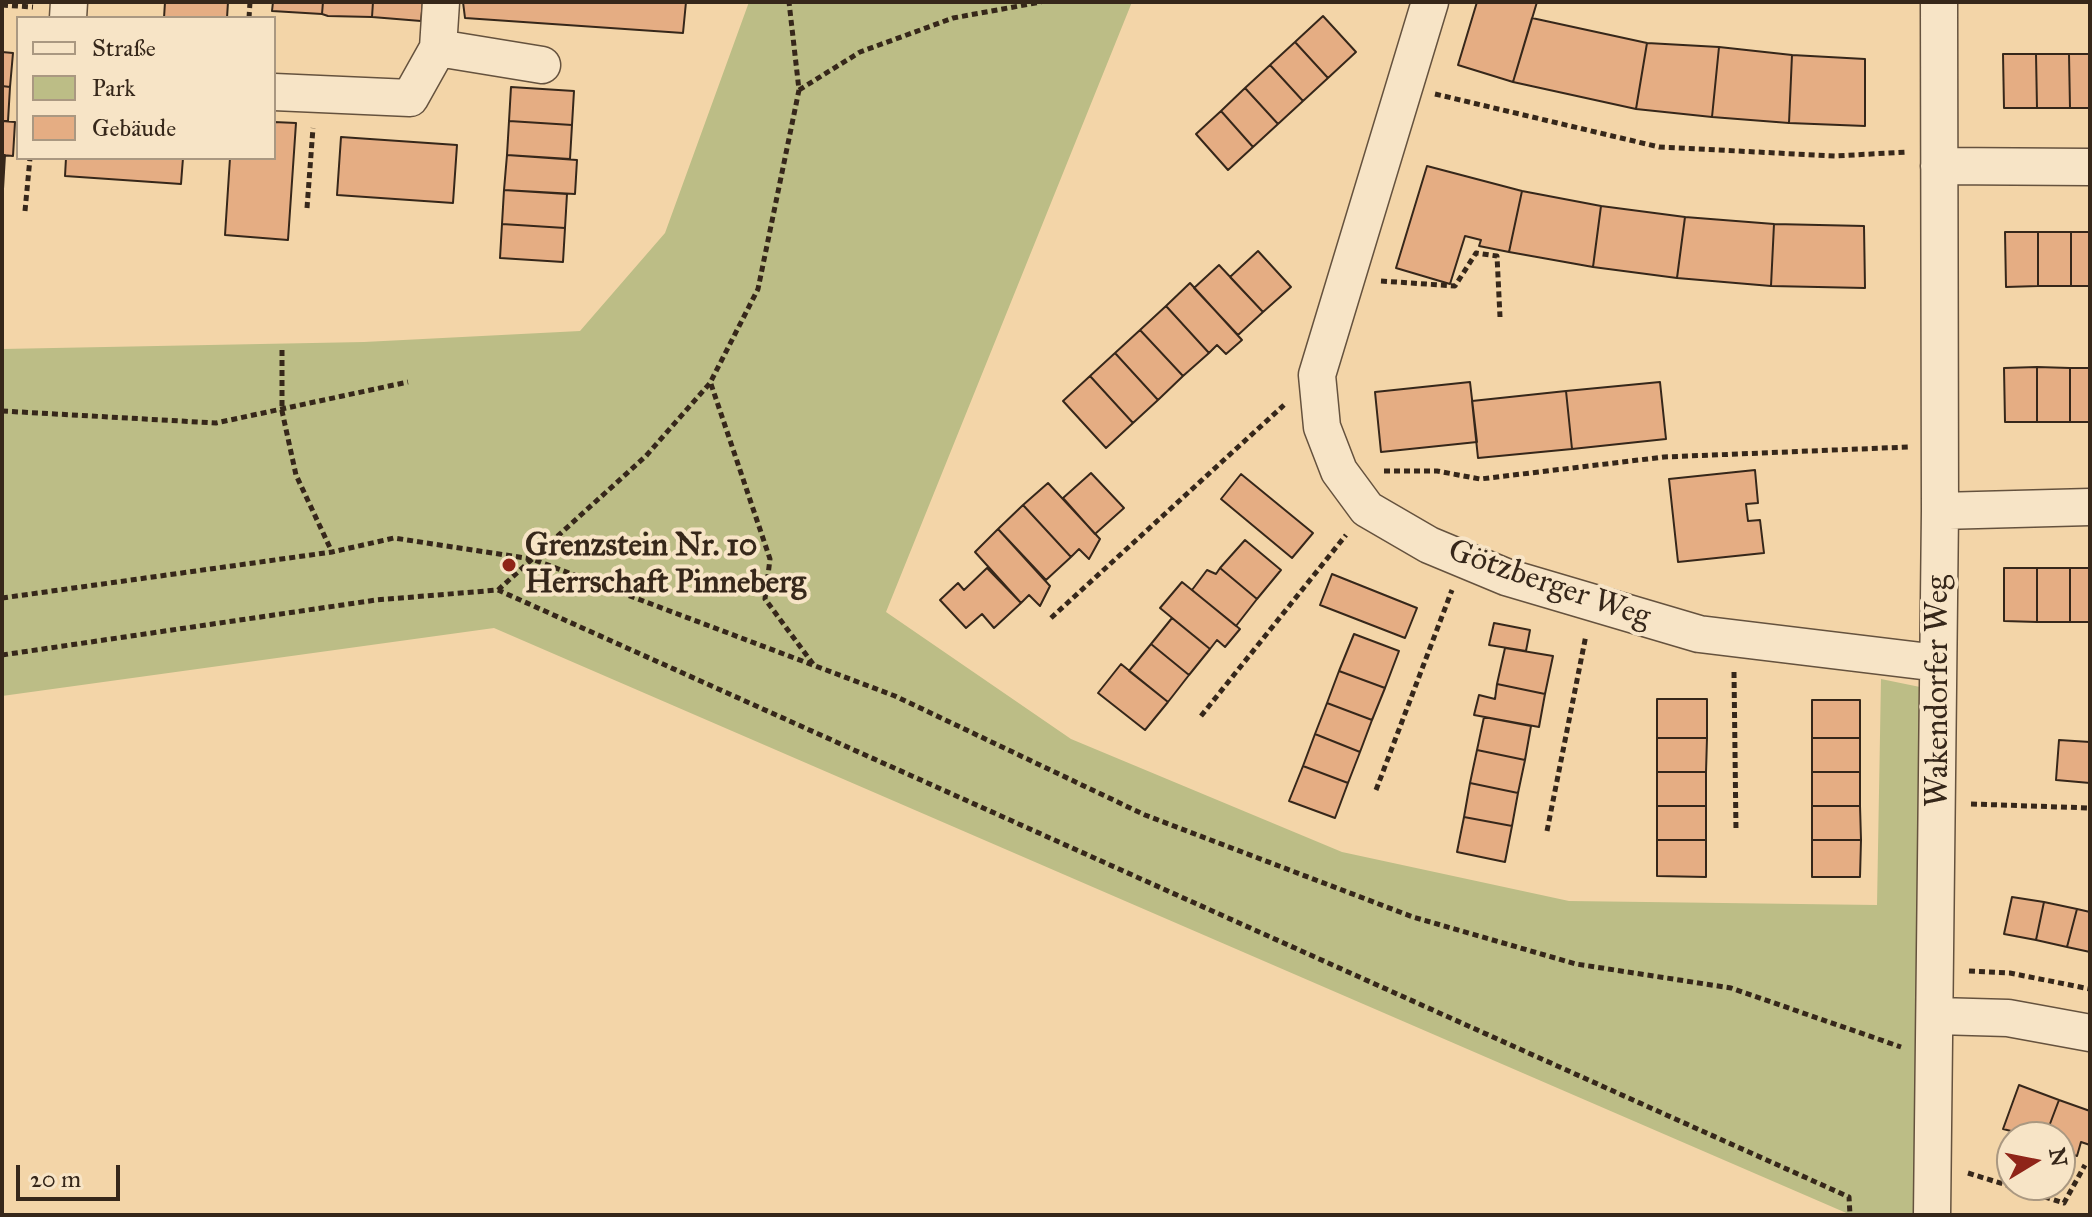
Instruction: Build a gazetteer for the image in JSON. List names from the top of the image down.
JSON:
{
  "streets": {
    "street": ["Götzberger Weg", "Wakendorfer Weg"]
  },
  "crossings": [
    ["Götzberger Weg", "Wakendorfer Weg"]
  ],
  "places": ["Grenzstein Nr. 10 Herrschaft Pinneberg"],
  "legend": ["Straße", "Park", "Gebäude"],
  "scale_bar": "20 m",
  "north": "right"
}
